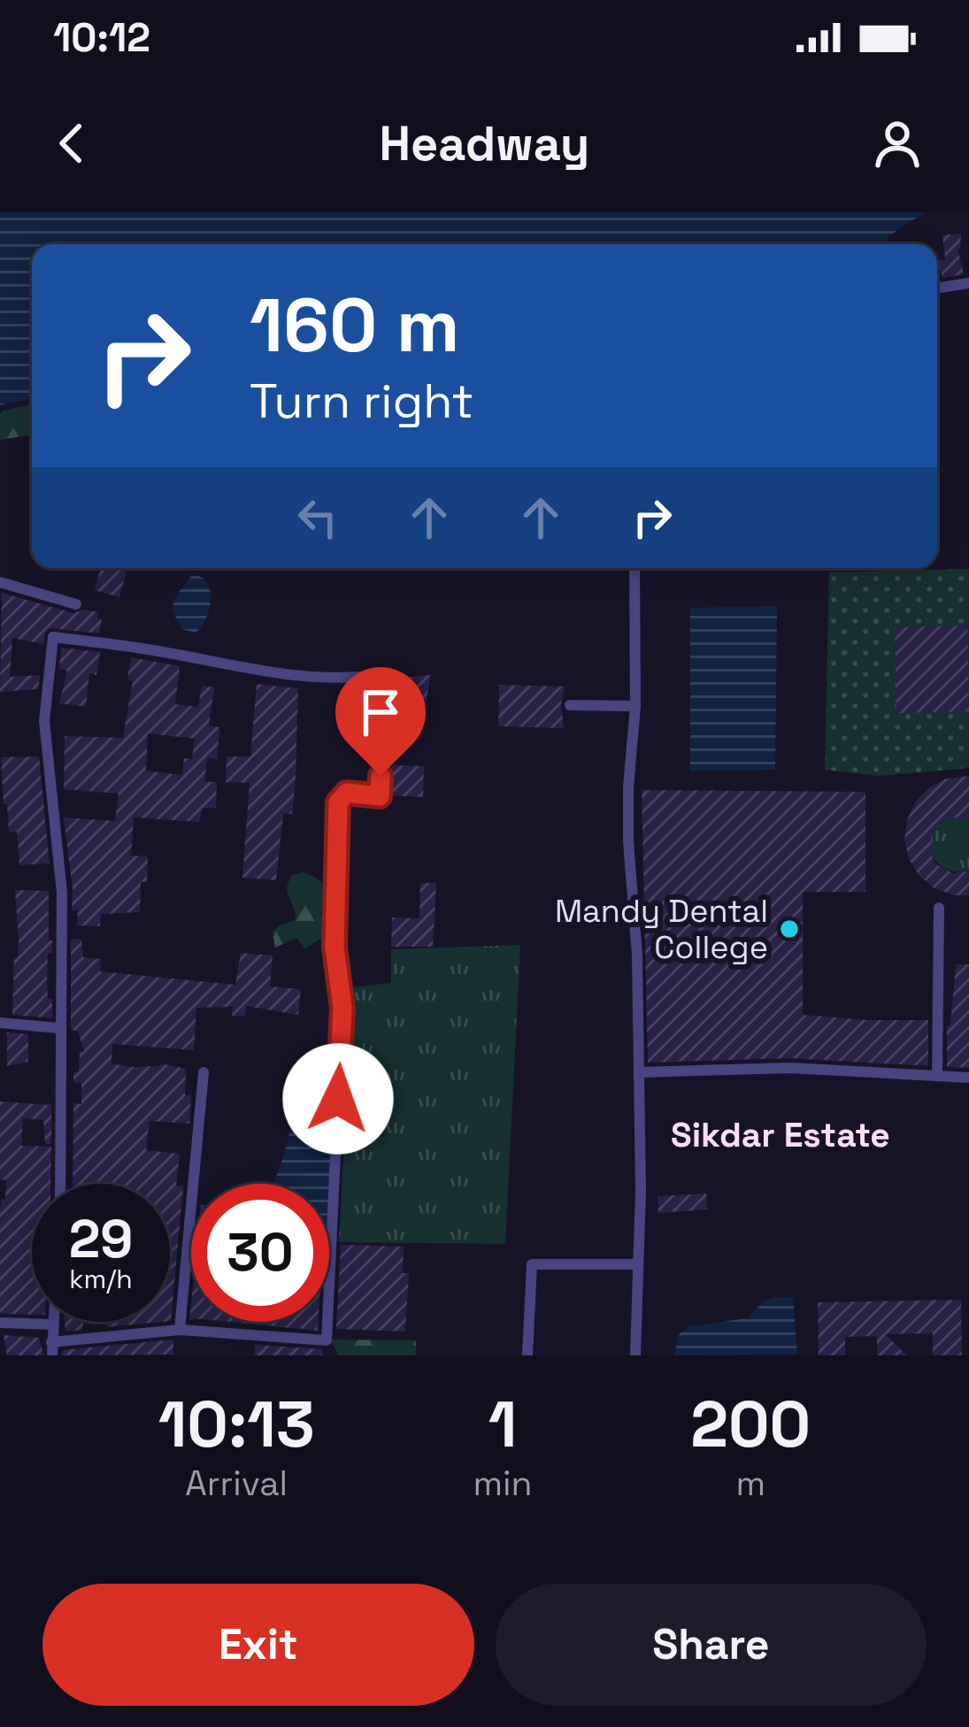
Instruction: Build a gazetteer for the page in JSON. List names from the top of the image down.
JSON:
{
  "districts": ["Sikdar Estate"],
  "places": ["Mandy Dental College"],
  "page": {
    "status": "10:12",
    "header": "Headway",
    "turn": ["160 m", "Turn right"],
    "speed": "29 km/h",
    "limit": "30",
    "eta": [
      "10:13",
      "Arrival",
      "1",
      "min",
      "200",
      "m"
    ],
    "buttons": ["Exit", "Share"]
  }
}
